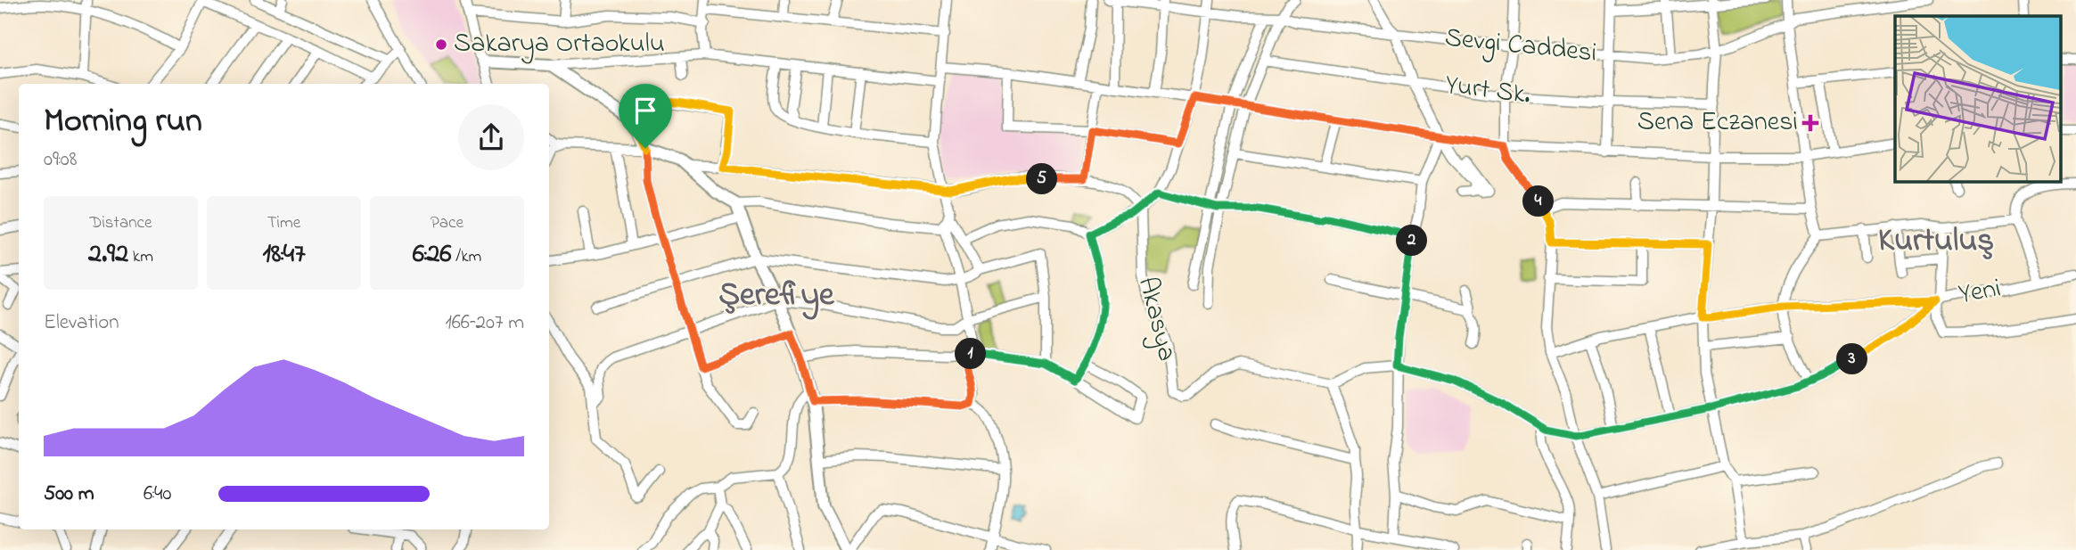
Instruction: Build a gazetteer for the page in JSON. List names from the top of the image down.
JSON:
{
  "streets": {
    "street": [
      "Sevgi Caddesi",
      "Yurt Sk.",
      "Yeni",
      "Akasya"
    ]
  },
  "districts": ["Kurtuluş", "Şerefiye"],
  "places": {
    "other": ["Sakarya Ortaokulu"],
    "health": ["Sena Eczanesi"]
  },
  "page": {
    "heading": ["Morning run", "09:08"],
    "pins": [
      "5",
      "4",
      "2",
      "1",
      "3"
    ],
    "stats": [
      ["Distance", "2.92 km"],
      ["Time", "18:47"],
      ["Pace", "6:26 /km"]
    ],
    "chart": ["Elevation", "166–207 m"],
    "list": [
      {
        "name": "500 m",
        "note": "6:40"
      }
    ]
  }
}
